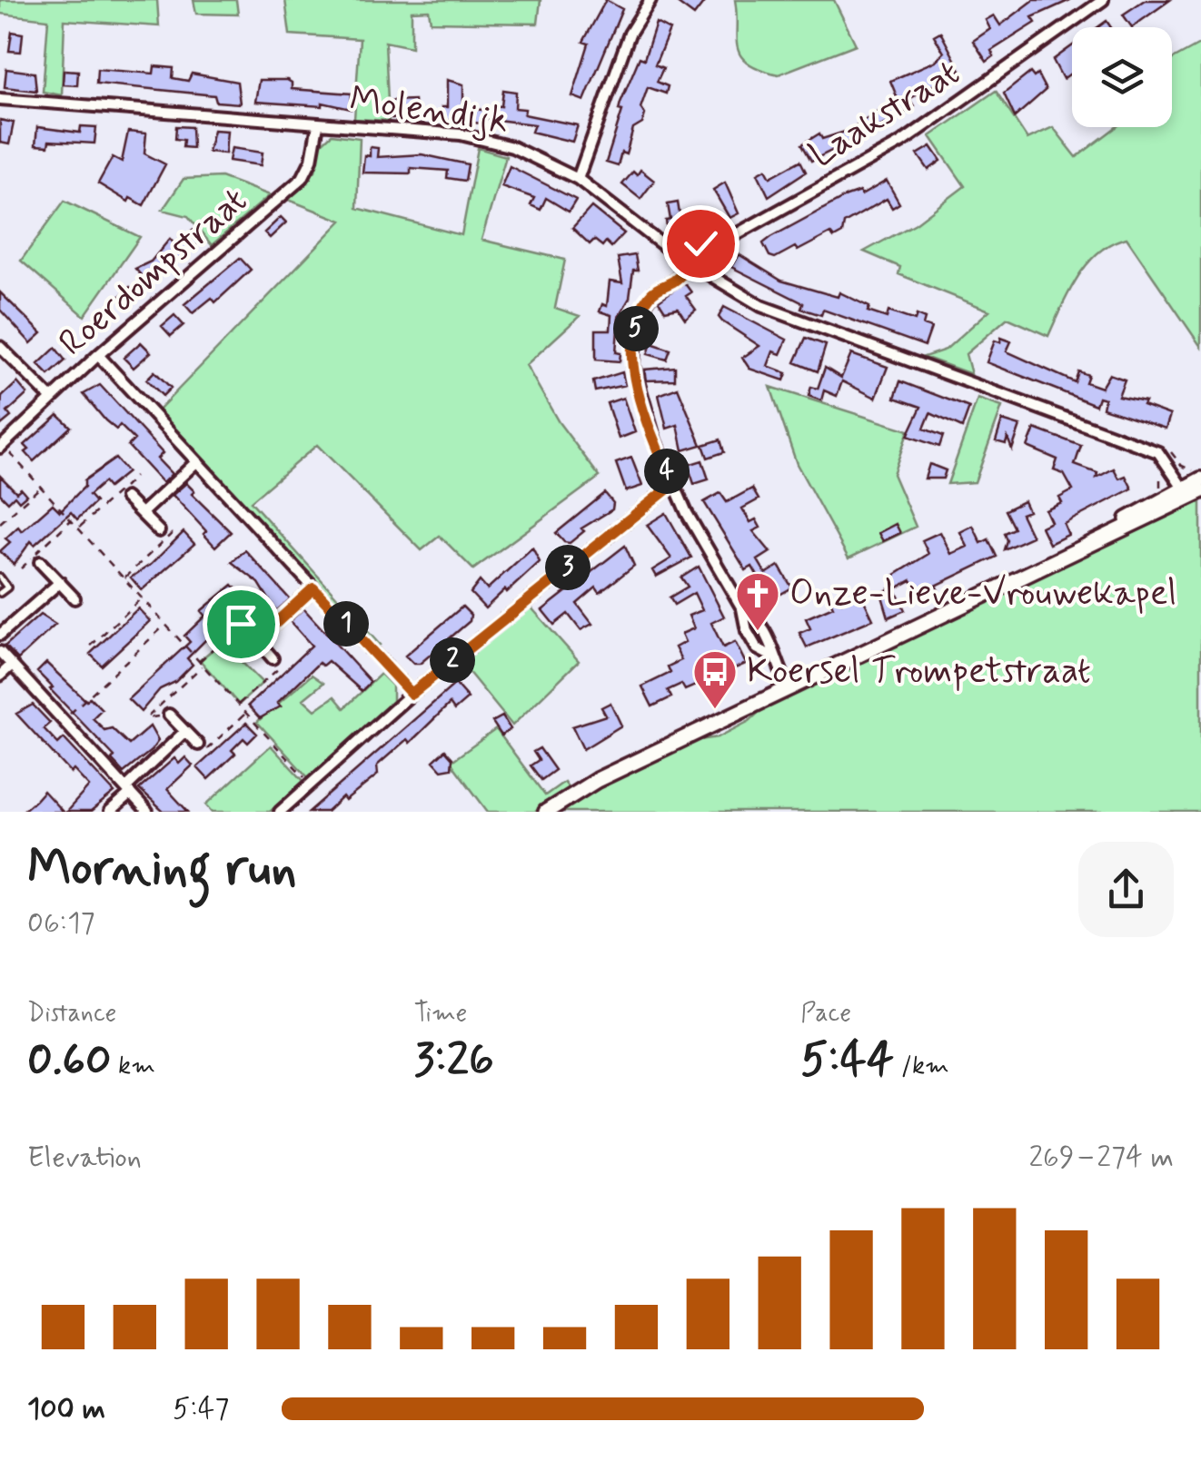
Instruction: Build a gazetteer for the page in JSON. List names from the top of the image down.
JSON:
{
  "streets": {
    "street": ["Molendijk", "Laakstraat", "Roerdompstraat"]
  },
  "crossings": [
    ["Molendijk", "Laakstraat"],
    ["Molendijk", "Roerdompstraat"]
  ],
  "places": {
    "church": ["Onze-Lieve-Vrouwekapel"],
    "bus stop": ["Koersel Trompetstraat"]
  },
  "page": {
    "pins": [
      "5",
      "4",
      "3",
      "1",
      "2"
    ],
    "heading": ["Morning run", "06:17"],
    "stats": [
      ["Distance", "0.60 km"],
      ["Time", "3:26"],
      ["Pace", "5:44 /km"]
    ],
    "chart": ["Elevation", "269–274 m"],
    "list": [
      {
        "name": "100 m",
        "note": "5:47"
      }
    ]
  }
}
